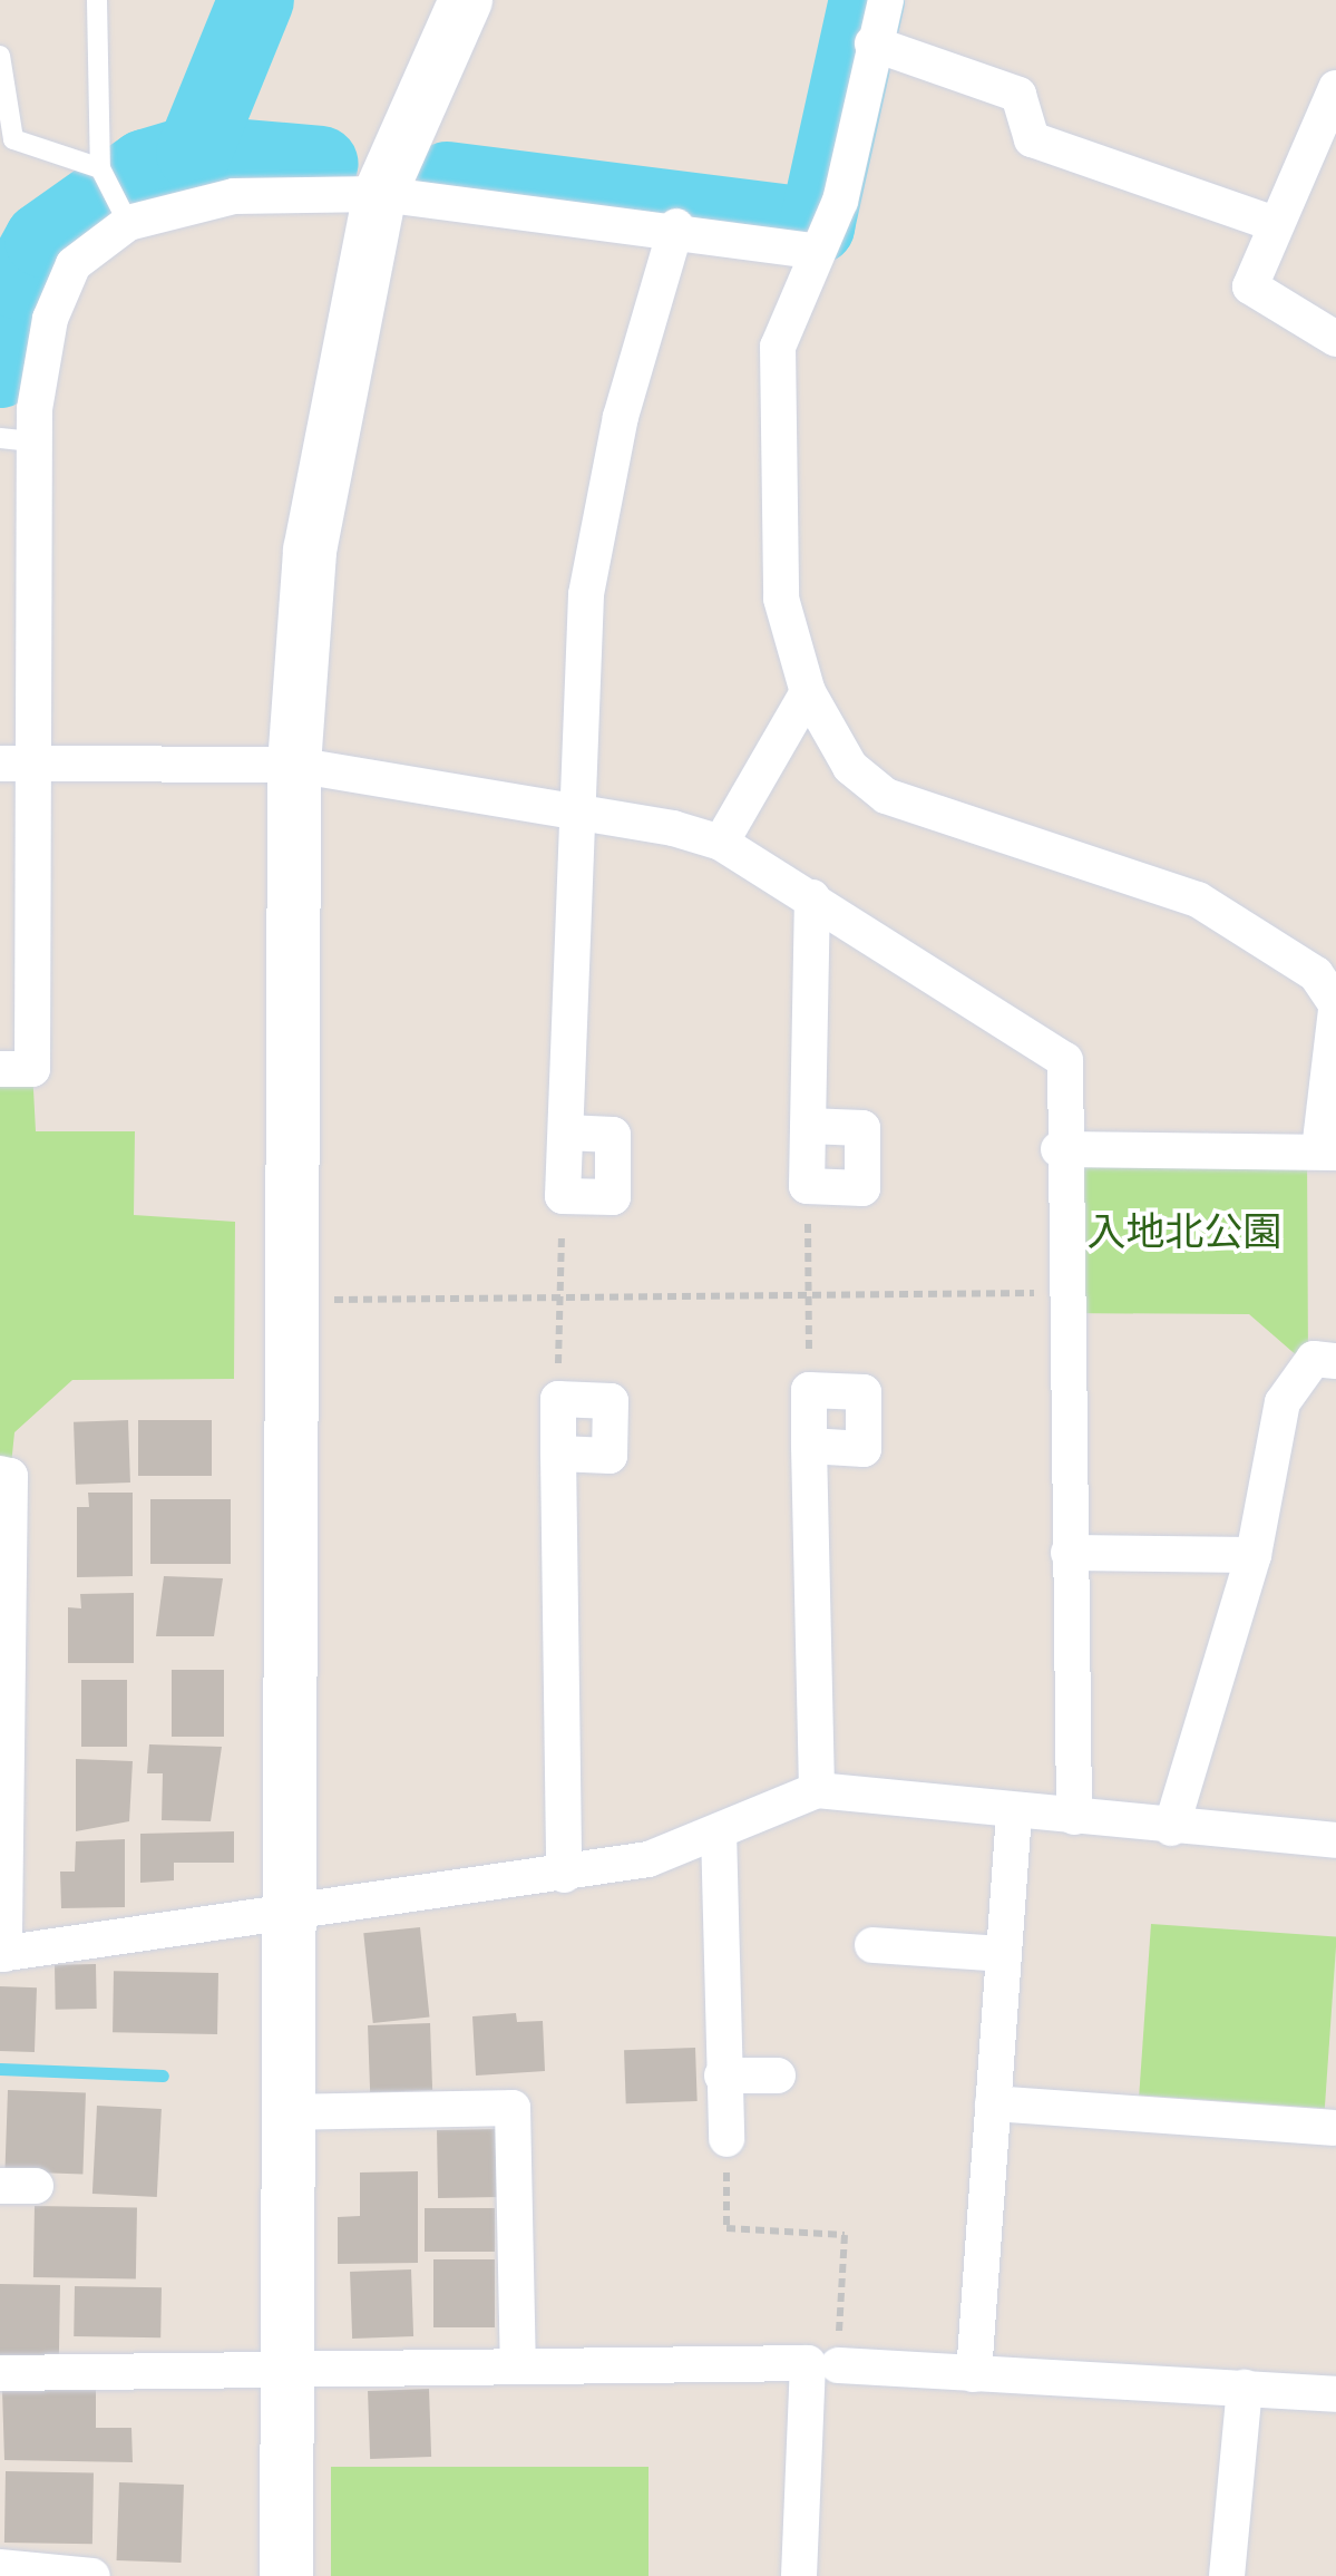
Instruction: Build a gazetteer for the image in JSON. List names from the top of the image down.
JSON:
{
  "parks": ["入地北公園"]
}
